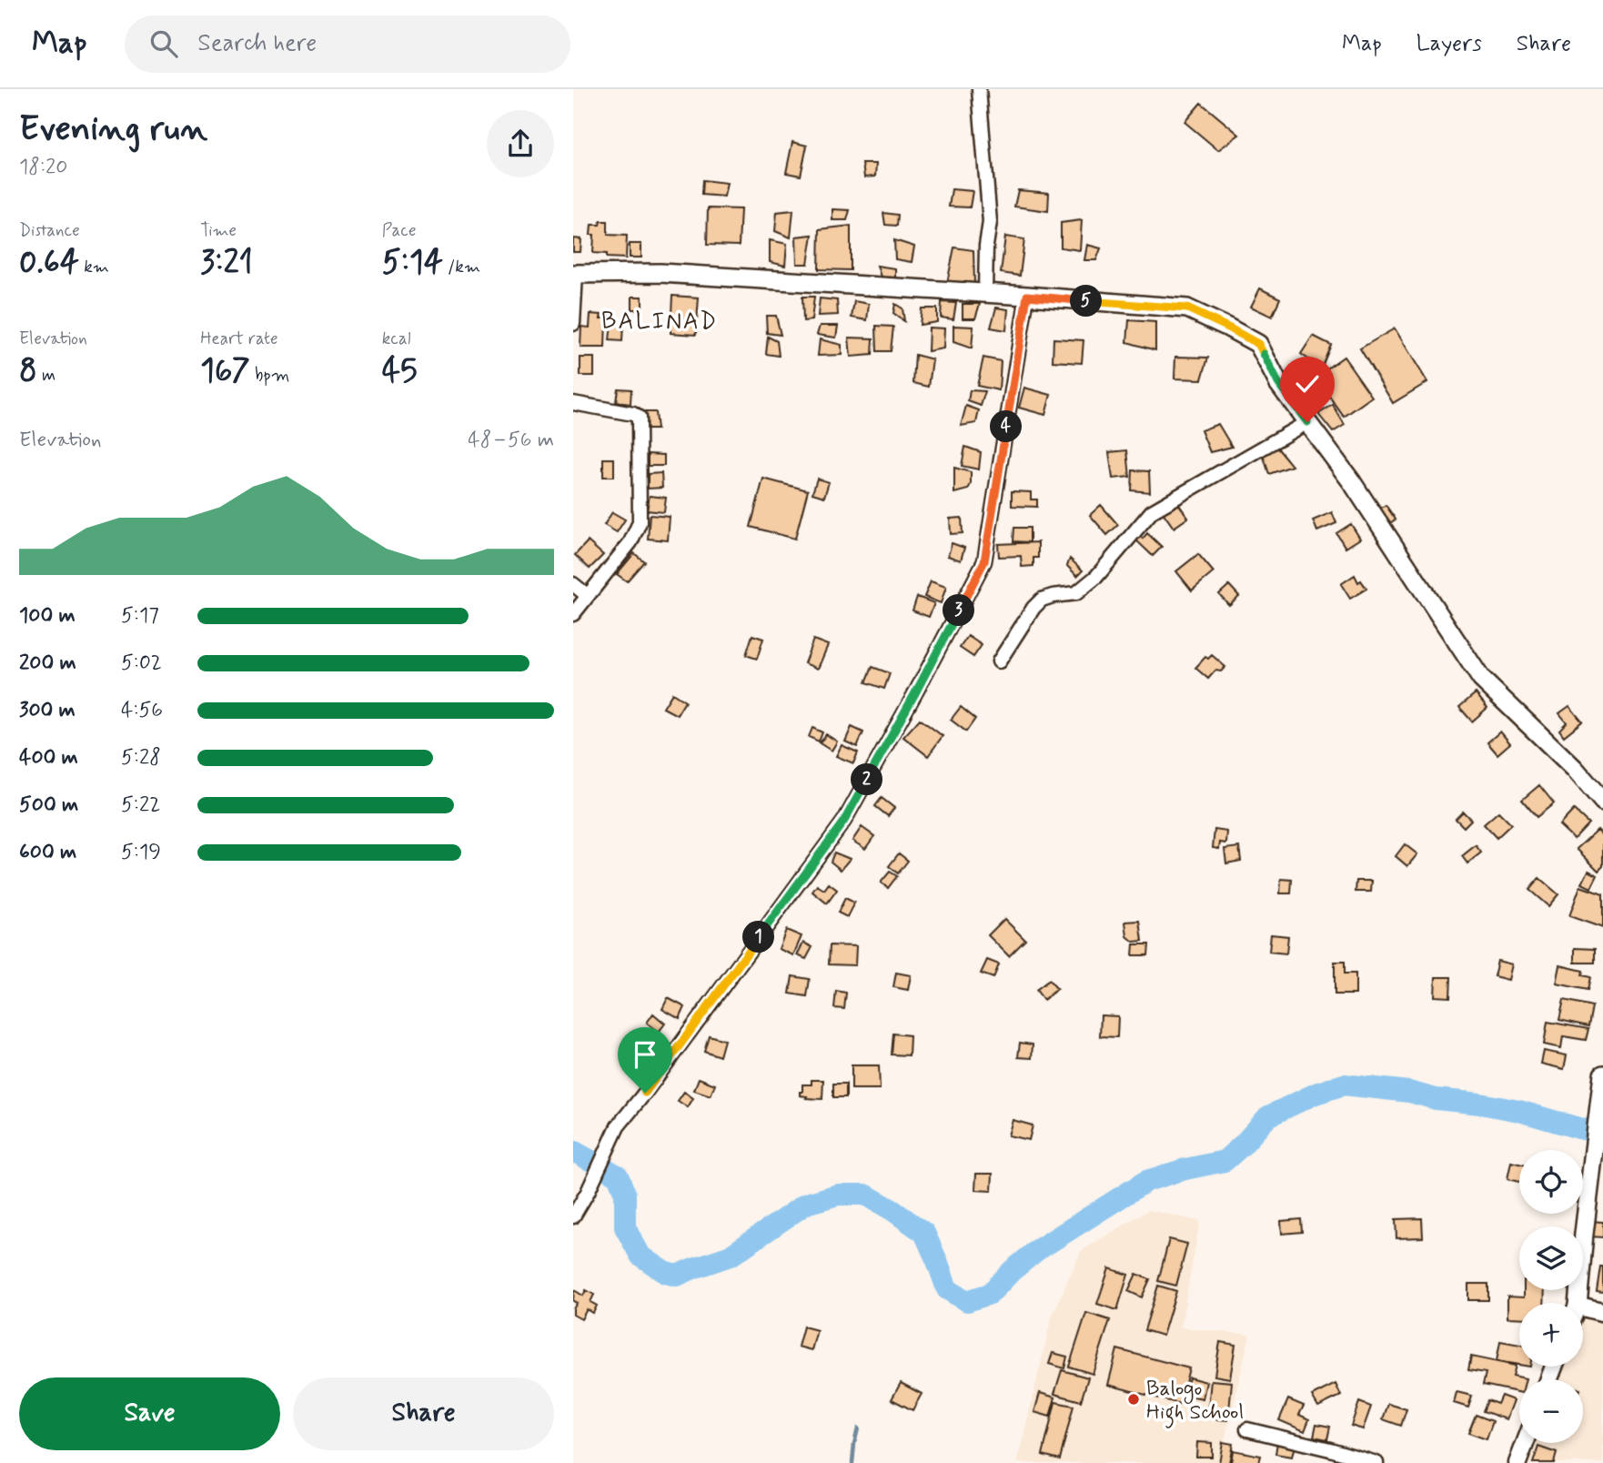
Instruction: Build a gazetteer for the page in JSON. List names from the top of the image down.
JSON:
{
  "districts": ["BALINAD"],
  "places": ["Balogo High School"],
  "page": {
    "header": "Map",
    "search": "Search here",
    "nav": ["Map", "Layers", "Share"],
    "heading": ["Evening run", "18:20"],
    "stats": [
      ["Distance", "0.64 km"],
      ["Time", "3:21"],
      ["Pace", "5:14 /km"],
      ["Elevation", "8 m"],
      ["Heart rate", "167 bpm"],
      ["kcal", "45"]
    ],
    "pins": [
      "5",
      "4",
      "3",
      "2",
      "1"
    ],
    "chart": ["Elevation", "48–56 m"],
    "list": [
      {
        "name": "100 m",
        "note": "5:17"
      },
      {
        "name": "200 m",
        "note": "5:02"
      },
      {
        "name": "300 m",
        "note": "4:56"
      },
      {
        "name": "400 m",
        "note": "5:28"
      },
      {
        "name": "500 m",
        "note": "5:22"
      },
      {
        "name": "600 m",
        "note": "5:19"
      }
    ],
    "map_buttons": ["+", "−"],
    "buttons": ["Save", "Share"]
  }
}
